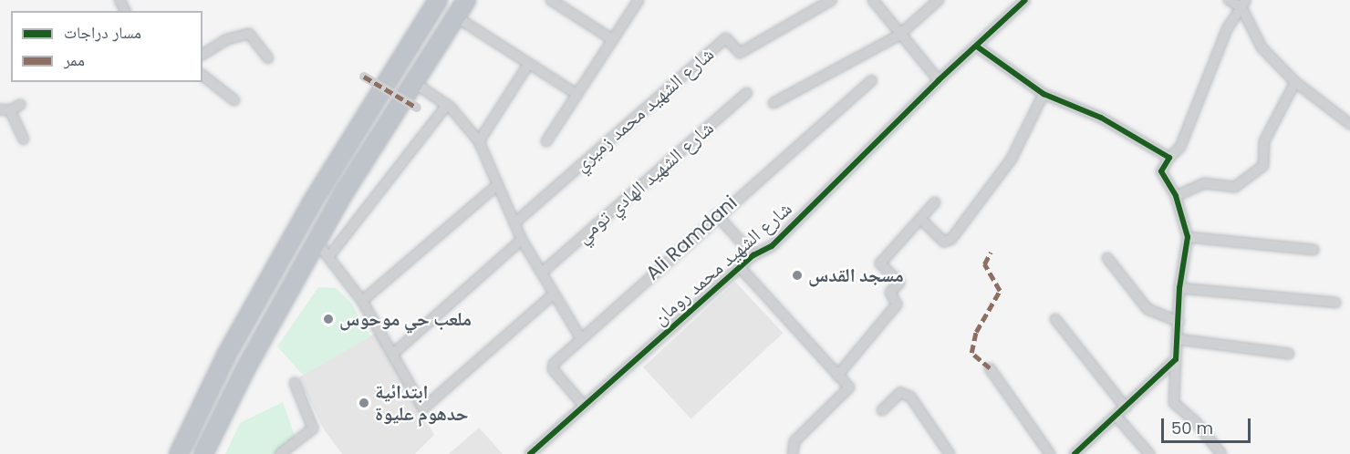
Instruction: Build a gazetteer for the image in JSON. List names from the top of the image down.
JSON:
{
  "streets": {
    "street": [
      "شارع الشهيد محمد زميري",
      "شارع الشهيد الهادي تومي",
      "Ali Ramdani",
      "شارع الشهيد محمد رومان"
    ]
  },
  "crossings": [
    ["Ali Ramdani", "شارع الشهيد محمد رومان"]
  ],
  "places": ["مسجد القدس", "ملعب حي موحوس", "ابتدائية حدهوم عليوة"],
  "legend": ["مسار دراجات", "ممر"],
  "scale_bar": "50 m"
}
